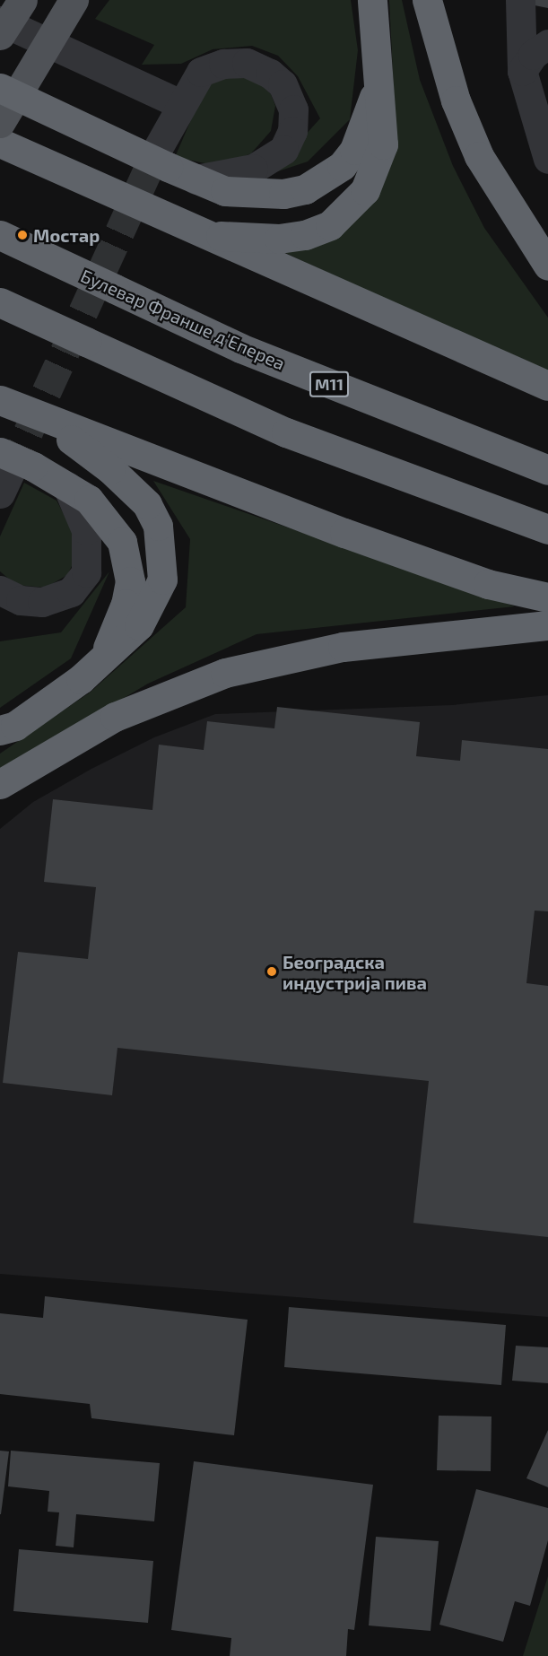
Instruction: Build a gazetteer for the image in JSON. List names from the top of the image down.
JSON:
{
  "streets": {
    "highway": ["Булевар Франше д'Епереа", "M11"]
  },
  "places": ["Мостар", "Београдска индустрија пива"]
}
